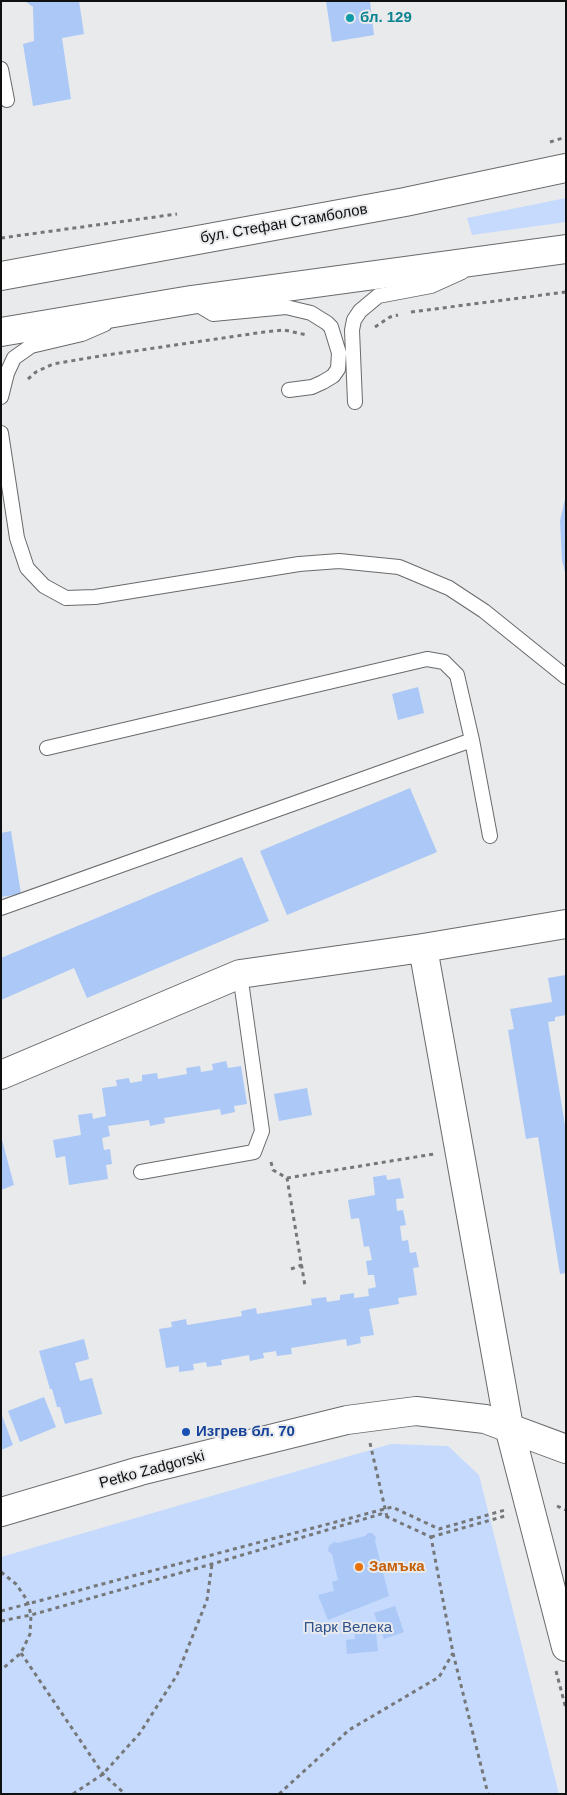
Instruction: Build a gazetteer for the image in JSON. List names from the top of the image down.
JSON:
{
  "streets": {
    "street": ["бул. Стефан Стамболов", "Petko Zadgorski"]
  },
  "parks": ["Парк Велека"],
  "places": ["бл. 129", "Изгрев бл. 70", "Замъка"]
}
